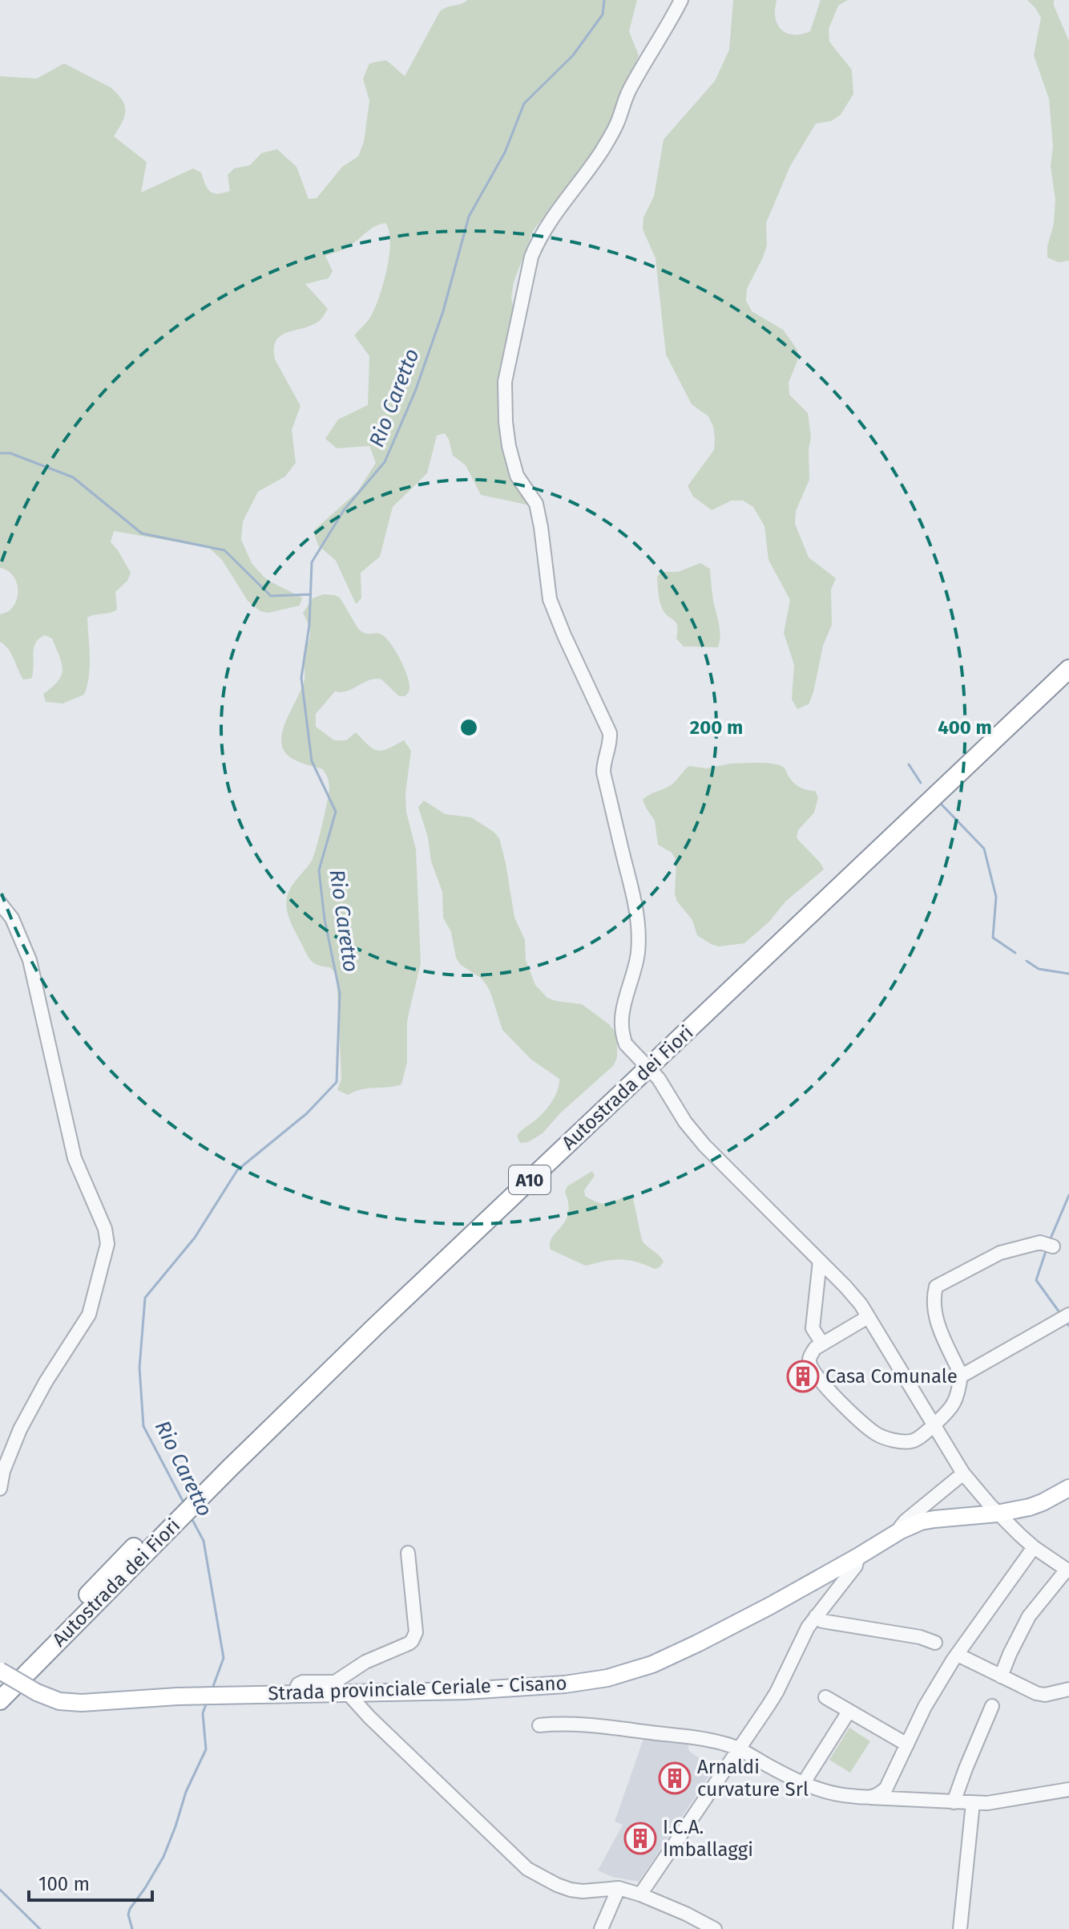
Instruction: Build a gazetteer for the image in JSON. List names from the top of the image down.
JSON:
{
  "streets": {
    "highway": ["Autostrada dei Fiori", "A10"],
    "main road": ["Strada provinciale Ceriale - Cisano"]
  },
  "water": ["Rio Caretto"],
  "places": {
    "building": ["Casa Comunale", "Arnaldi curvature Srl", "I.C.A. Imballaggi"]
  },
  "scale_bar": "100 m",
  "rings": ["200 m", "400 m"]
}
